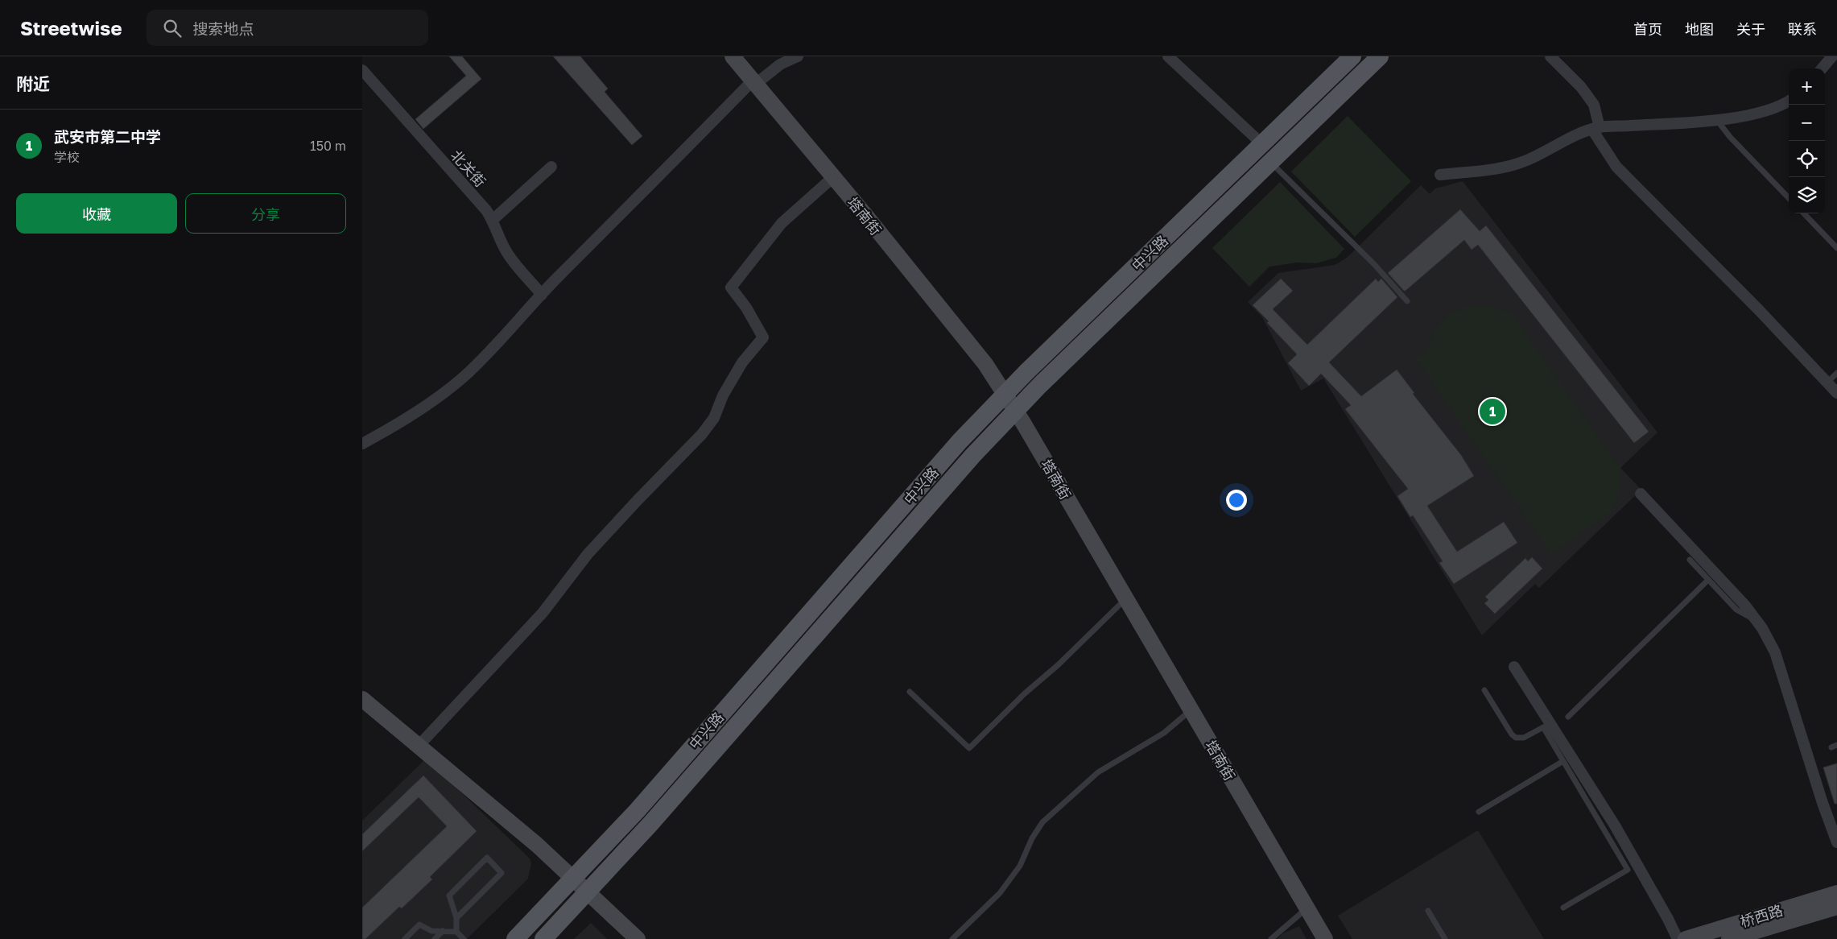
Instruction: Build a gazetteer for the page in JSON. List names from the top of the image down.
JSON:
{
  "streets": {
    "main road": ["中兴路"],
    "street": ["北关街", "塔南街", "桥西路"]
  },
  "crossings": [
    ["塔南街", "中兴路"]
  ],
  "page": {
    "header": "Streetwise",
    "search": "搜索地点",
    "nav": [
      "首页",
      "地图",
      "关于",
      "联系"
    ],
    "heading": "附近",
    "map_buttons": ["+", "−"],
    "list": [
      {
        "mark": "1",
        "name": "武安市第二中学",
        "note": "学校",
        "value": "150 m"
      }
    ],
    "buttons": ["收藏", "分享"],
    "pins": "1"
  }
}
